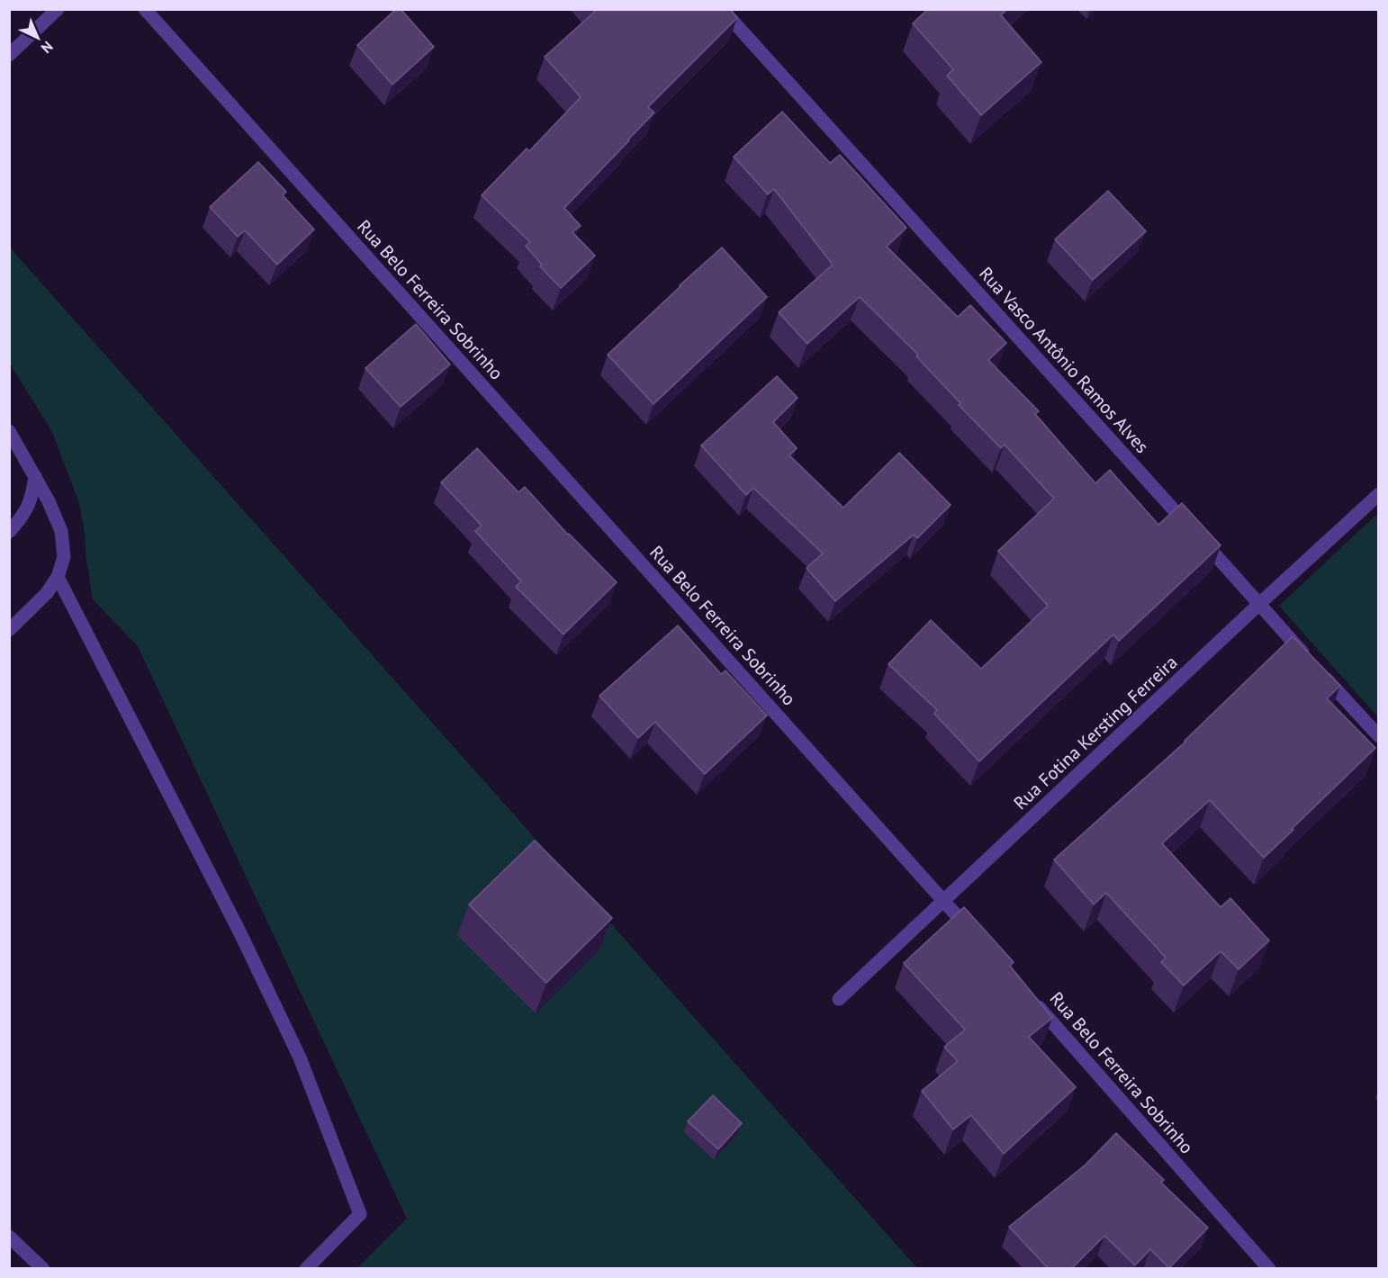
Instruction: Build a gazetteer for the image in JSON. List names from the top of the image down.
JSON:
{
  "streets": {
    "street": ["Rua Belo Ferreira Sobrinho", "Rua Vasco Antônio Ramos Alves", "Rua Fotina Kersting Ferreira"]
  },
  "crossings": [
    ["Rua Belo Ferreira Sobrinho", "Rua Fotina Kersting Ferreira"],
    ["Rua Vasco Antônio Ramos Alves", "Rua Fotina Kersting Ferreira"]
  ],
  "north": "bottom right"
}
